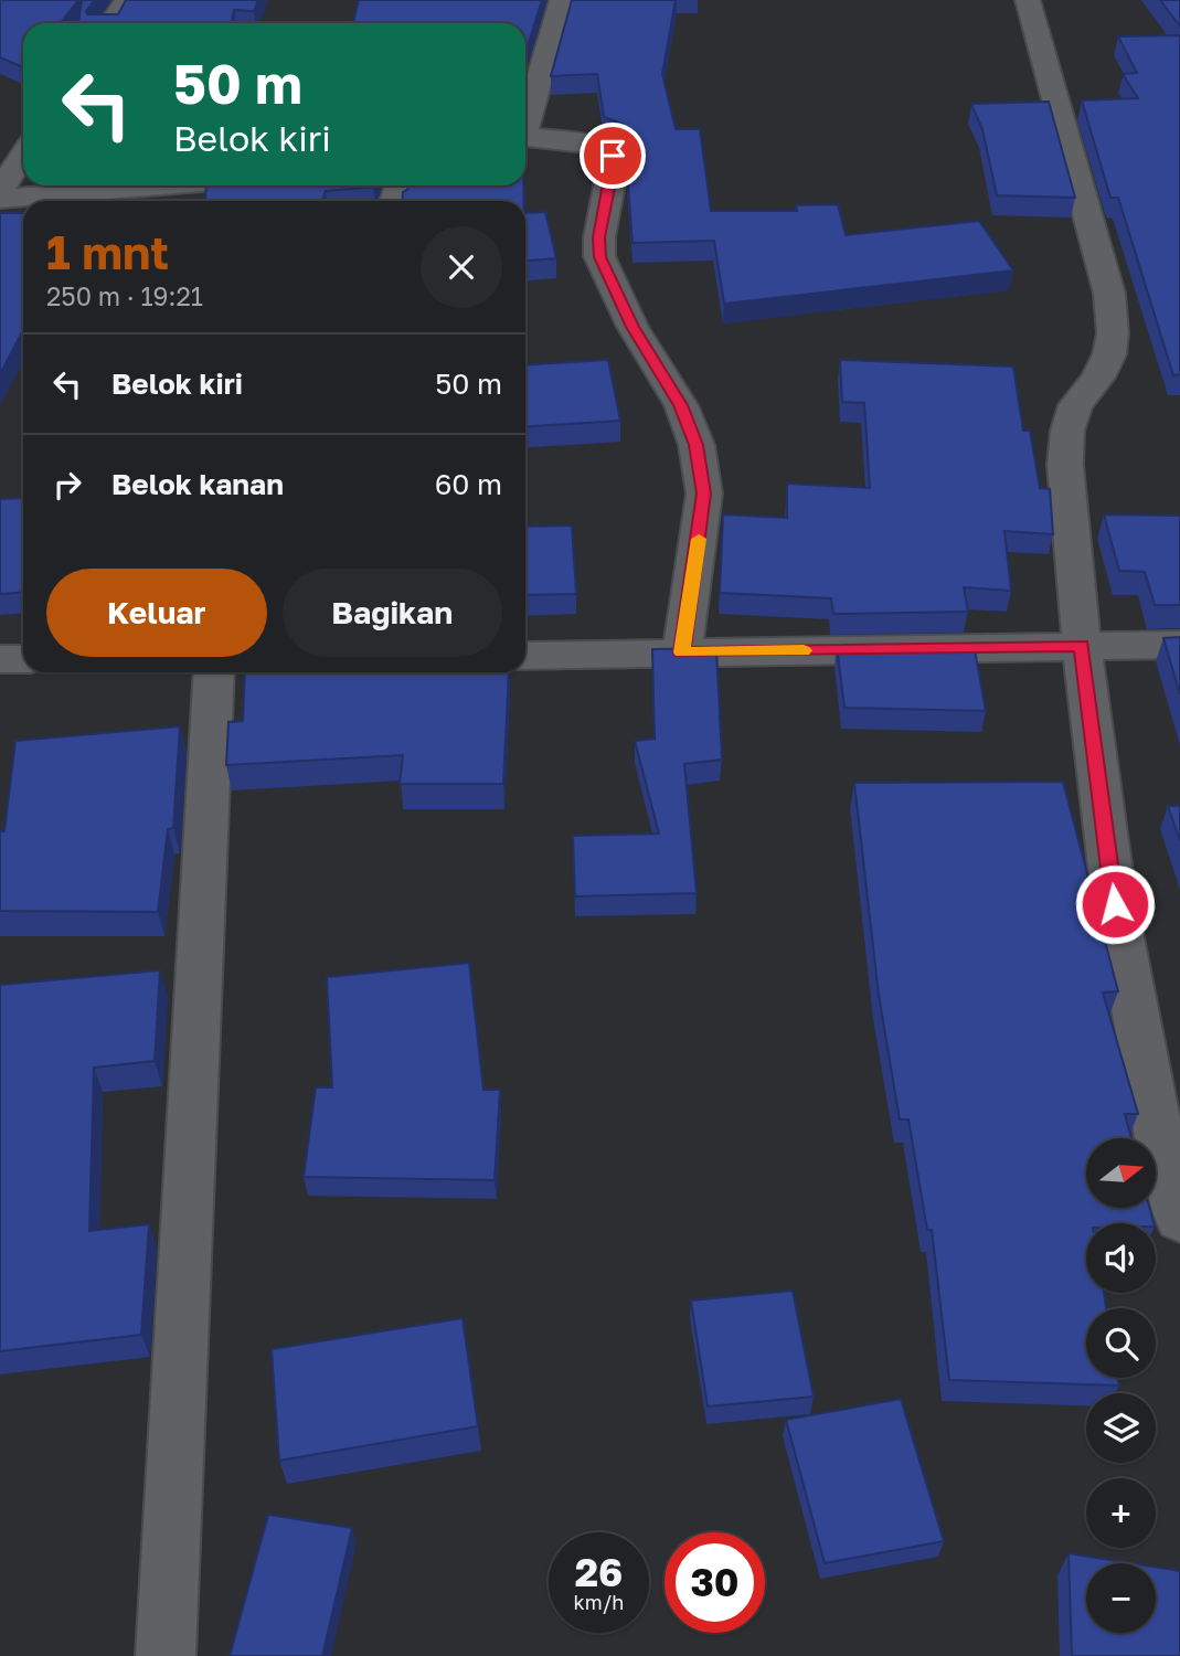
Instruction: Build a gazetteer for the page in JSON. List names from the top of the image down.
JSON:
{
  "north": "right",
  "page": {
    "turn": ["50 m", "Belok kiri"],
    "heading": ["1 mnt", "250 m · 19:21"],
    "list": [
      {
        "name": "Belok kiri",
        "value": "50 m"
      },
      {
        "name": "Belok kanan",
        "value": "60 m"
      }
    ],
    "buttons": ["Keluar", "Bagikan"],
    "map_buttons": ["+", "−"],
    "speed": "26 km/h",
    "limit": "30"
  }
}
